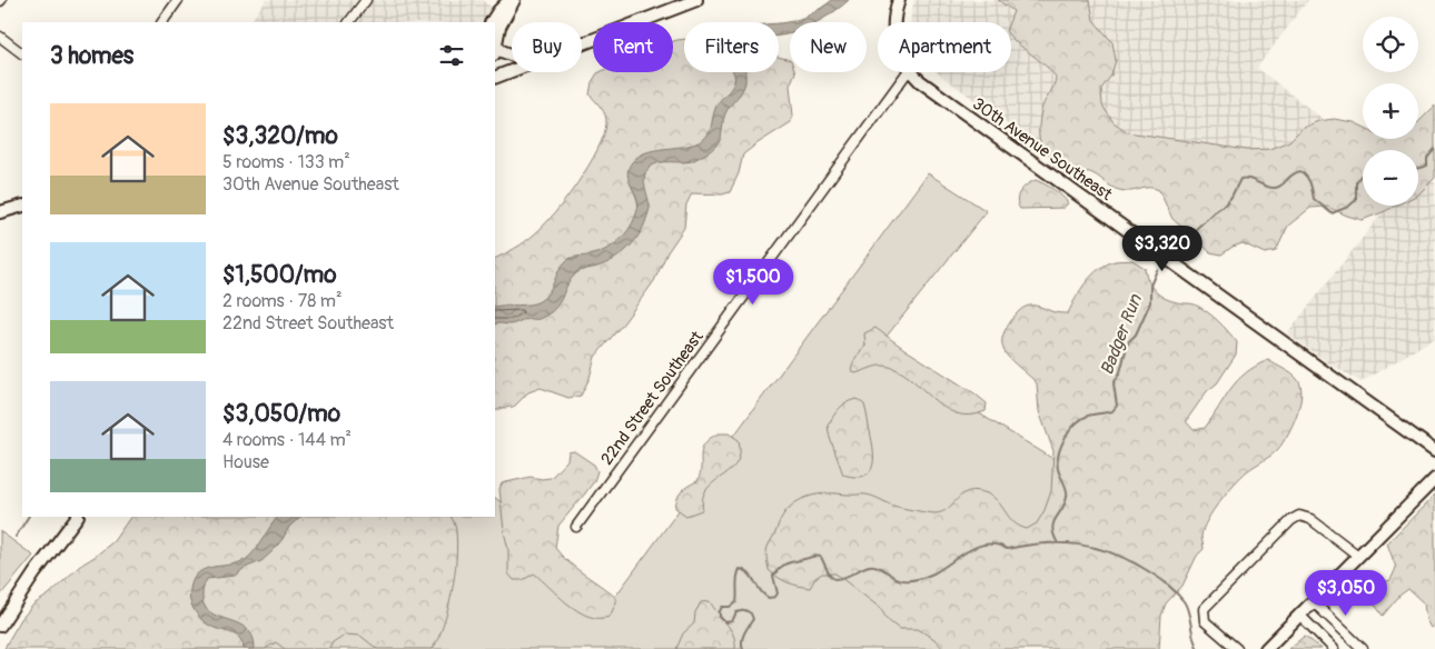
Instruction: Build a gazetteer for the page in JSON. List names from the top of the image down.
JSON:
{
  "streets": {
    "street": ["30th Avenue Southeast", "22nd Street Southeast"]
  },
  "water": ["Badger Run"],
  "page": {
    "map_buttons": ["+", "−"],
    "chip": [
      "Buy",
      "Rent",
      "Filters",
      "New",
      "Apartment"
    ],
    "heading": "3 homes",
    "list": [
      {
        "name": "$3,320/mo",
        "note": "5 rooms · 133 m² · 30th Avenue Southeast"
      },
      {
        "name": "$1,500/mo",
        "note": "2 rooms · 78 m² · 22nd Street Southeast"
      },
      {
        "name": "$3,050/mo",
        "note": "4 rooms · 144 m² · House"
      }
    ],
    "price": ["$3,320", "$1,500", "$3,050"]
  }
}
